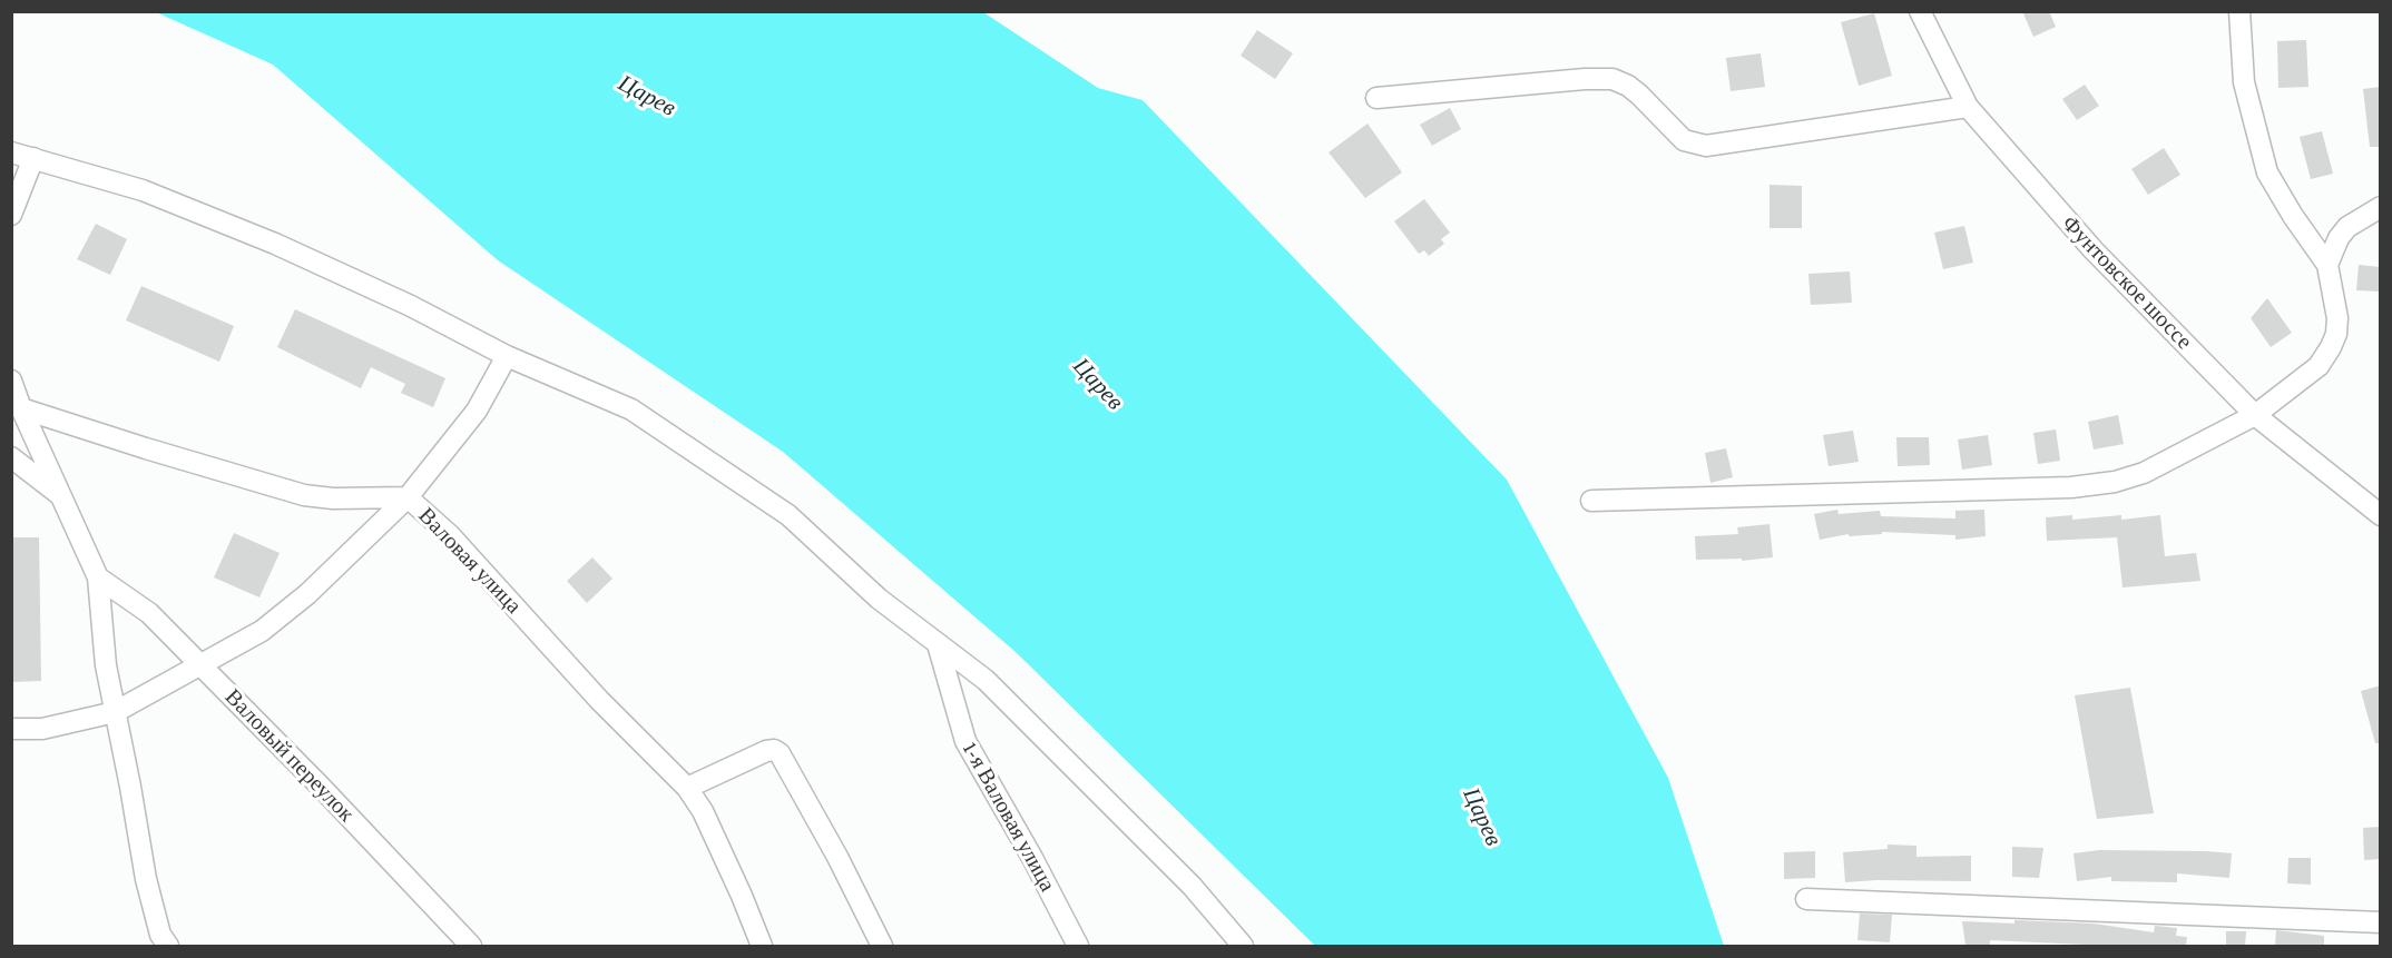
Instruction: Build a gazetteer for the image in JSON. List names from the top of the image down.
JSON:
{
  "streets": {
    "street": [
      "Фунтовское шоссе",
      "Валовая улица",
      "Валовый переулок",
      "1-я Валовая улица"
    ]
  },
  "water": ["Царев"]
}
